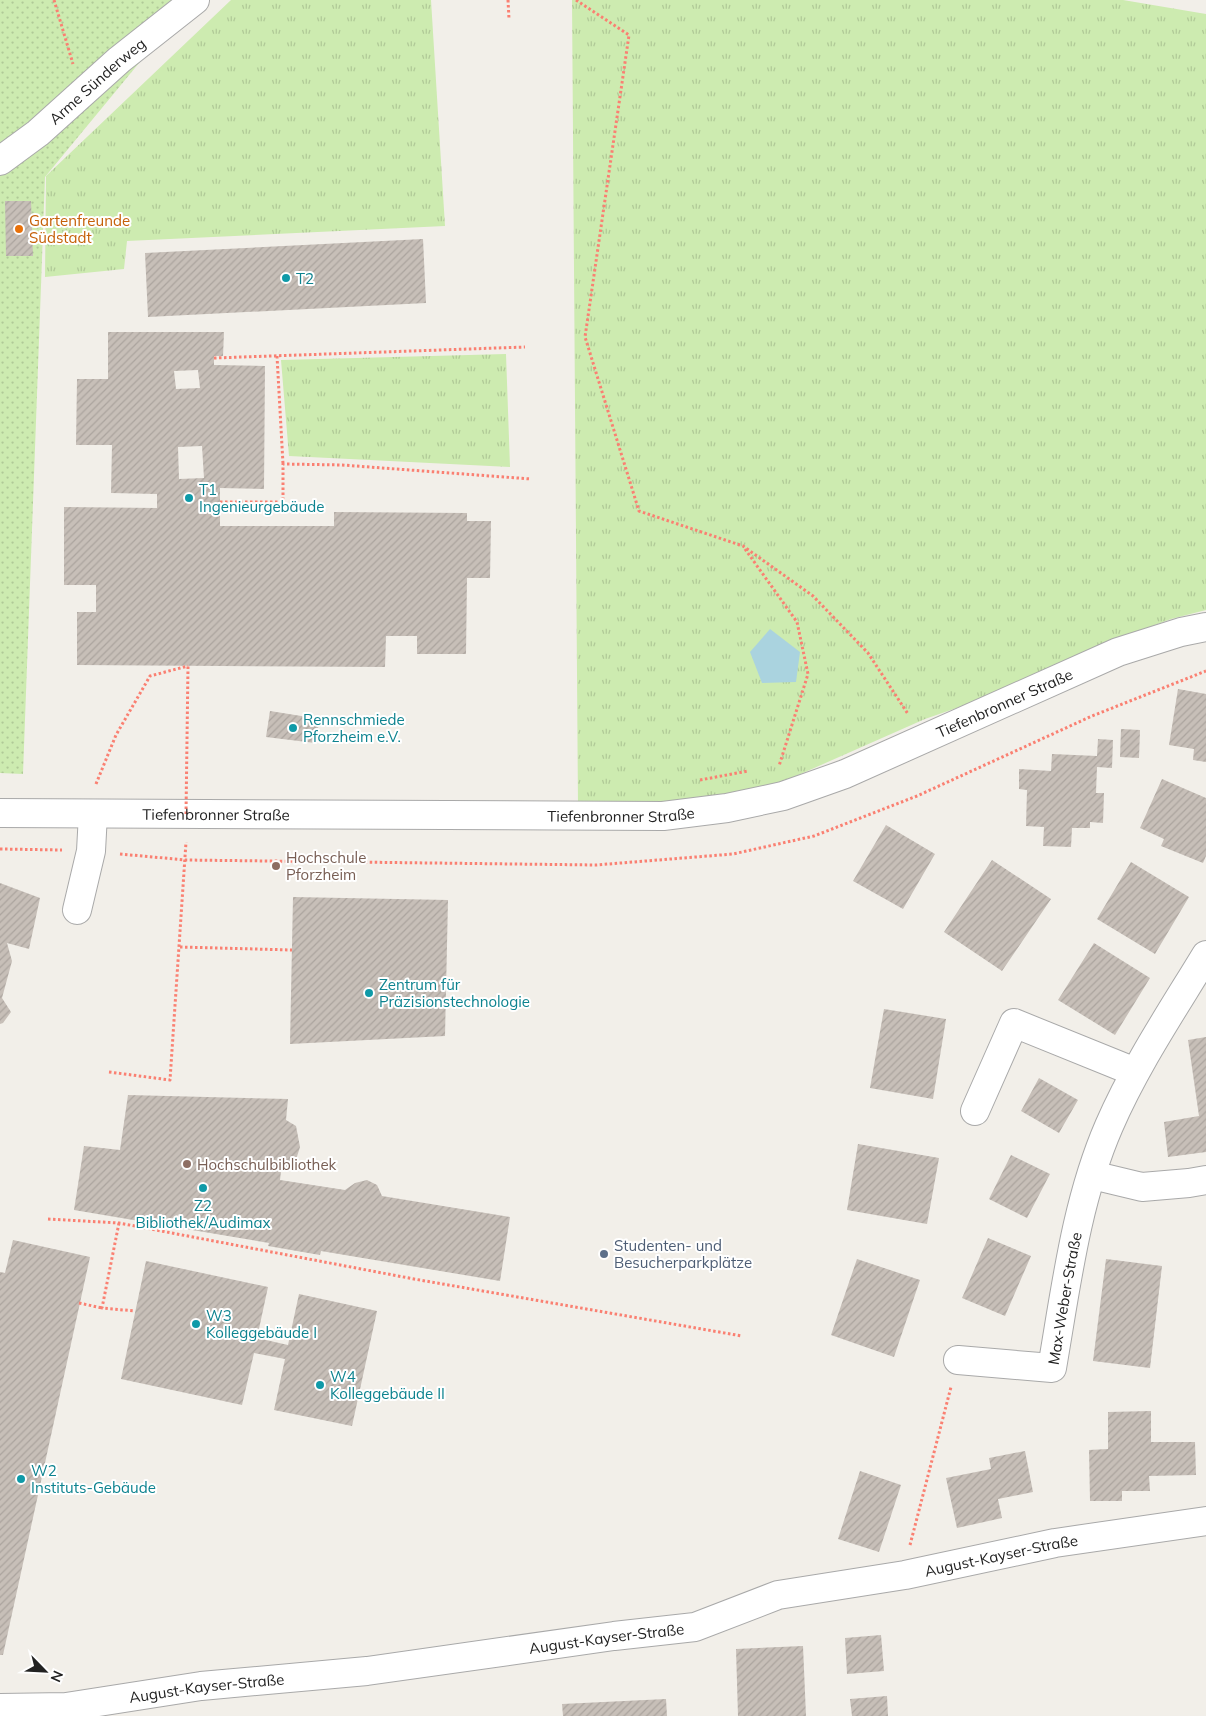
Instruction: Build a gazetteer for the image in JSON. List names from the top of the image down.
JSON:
{
  "streets": {
    "street": [
      "Arme Sünderweg",
      "Tiefenbronner Straße",
      "Max-Weber-Straße",
      "August-Kayser-Straße"
    ]
  },
  "places": [
    "Gartenfreunde Südstadt",
    "T2",
    "T1 Ingenieurgebäude",
    "Rennschmiede Pforzheim e.V.",
    "Hochschule Pforzheim",
    "Zentrum für Präzisionstechnologie",
    "Hochschulbibliothek",
    "Z2 Bibliothek/Audimax",
    "Studenten- und Besucherparkplätze",
    "W3 Kolleggebäude I",
    "W4 Kolleggebäude II",
    "W2 Instituts-Gebäude"
  ],
  "north": "bottom right"
}
